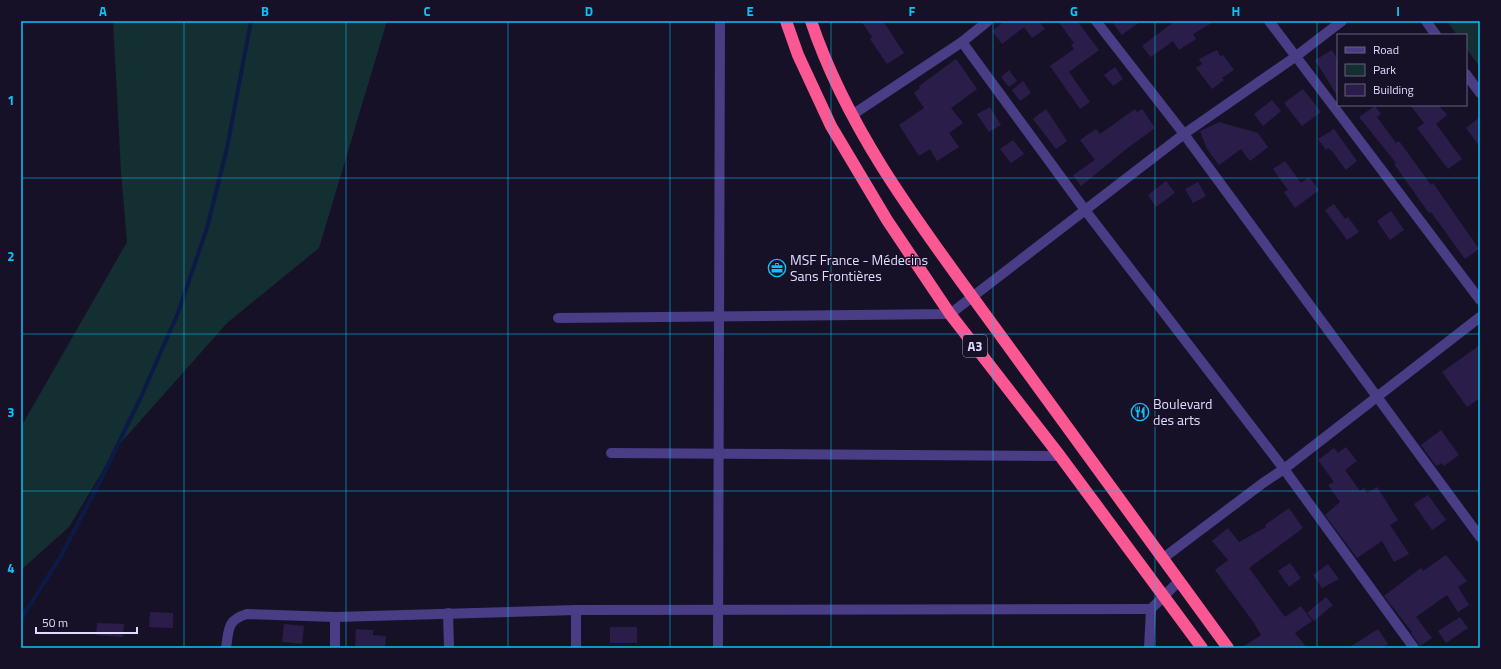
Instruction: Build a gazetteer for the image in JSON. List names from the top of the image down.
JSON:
{
  "streets": {
    "highway": ["A3"]
  },
  "places": {
    "office": ["MSF France - Médecins Sans Frontières"],
    "restaurant": ["Boulevard des arts"]
  },
  "legend": ["Road", "Park", "Building"],
  "scale_bar": "50 m",
  "grid": {
    "columns": [
      "A",
      "B",
      "C",
      "D",
      "E",
      "F",
      "G",
      "H",
      "I"
    ],
    "rows": [
      "1",
      "2",
      "3",
      "4"
    ]
  }
}
